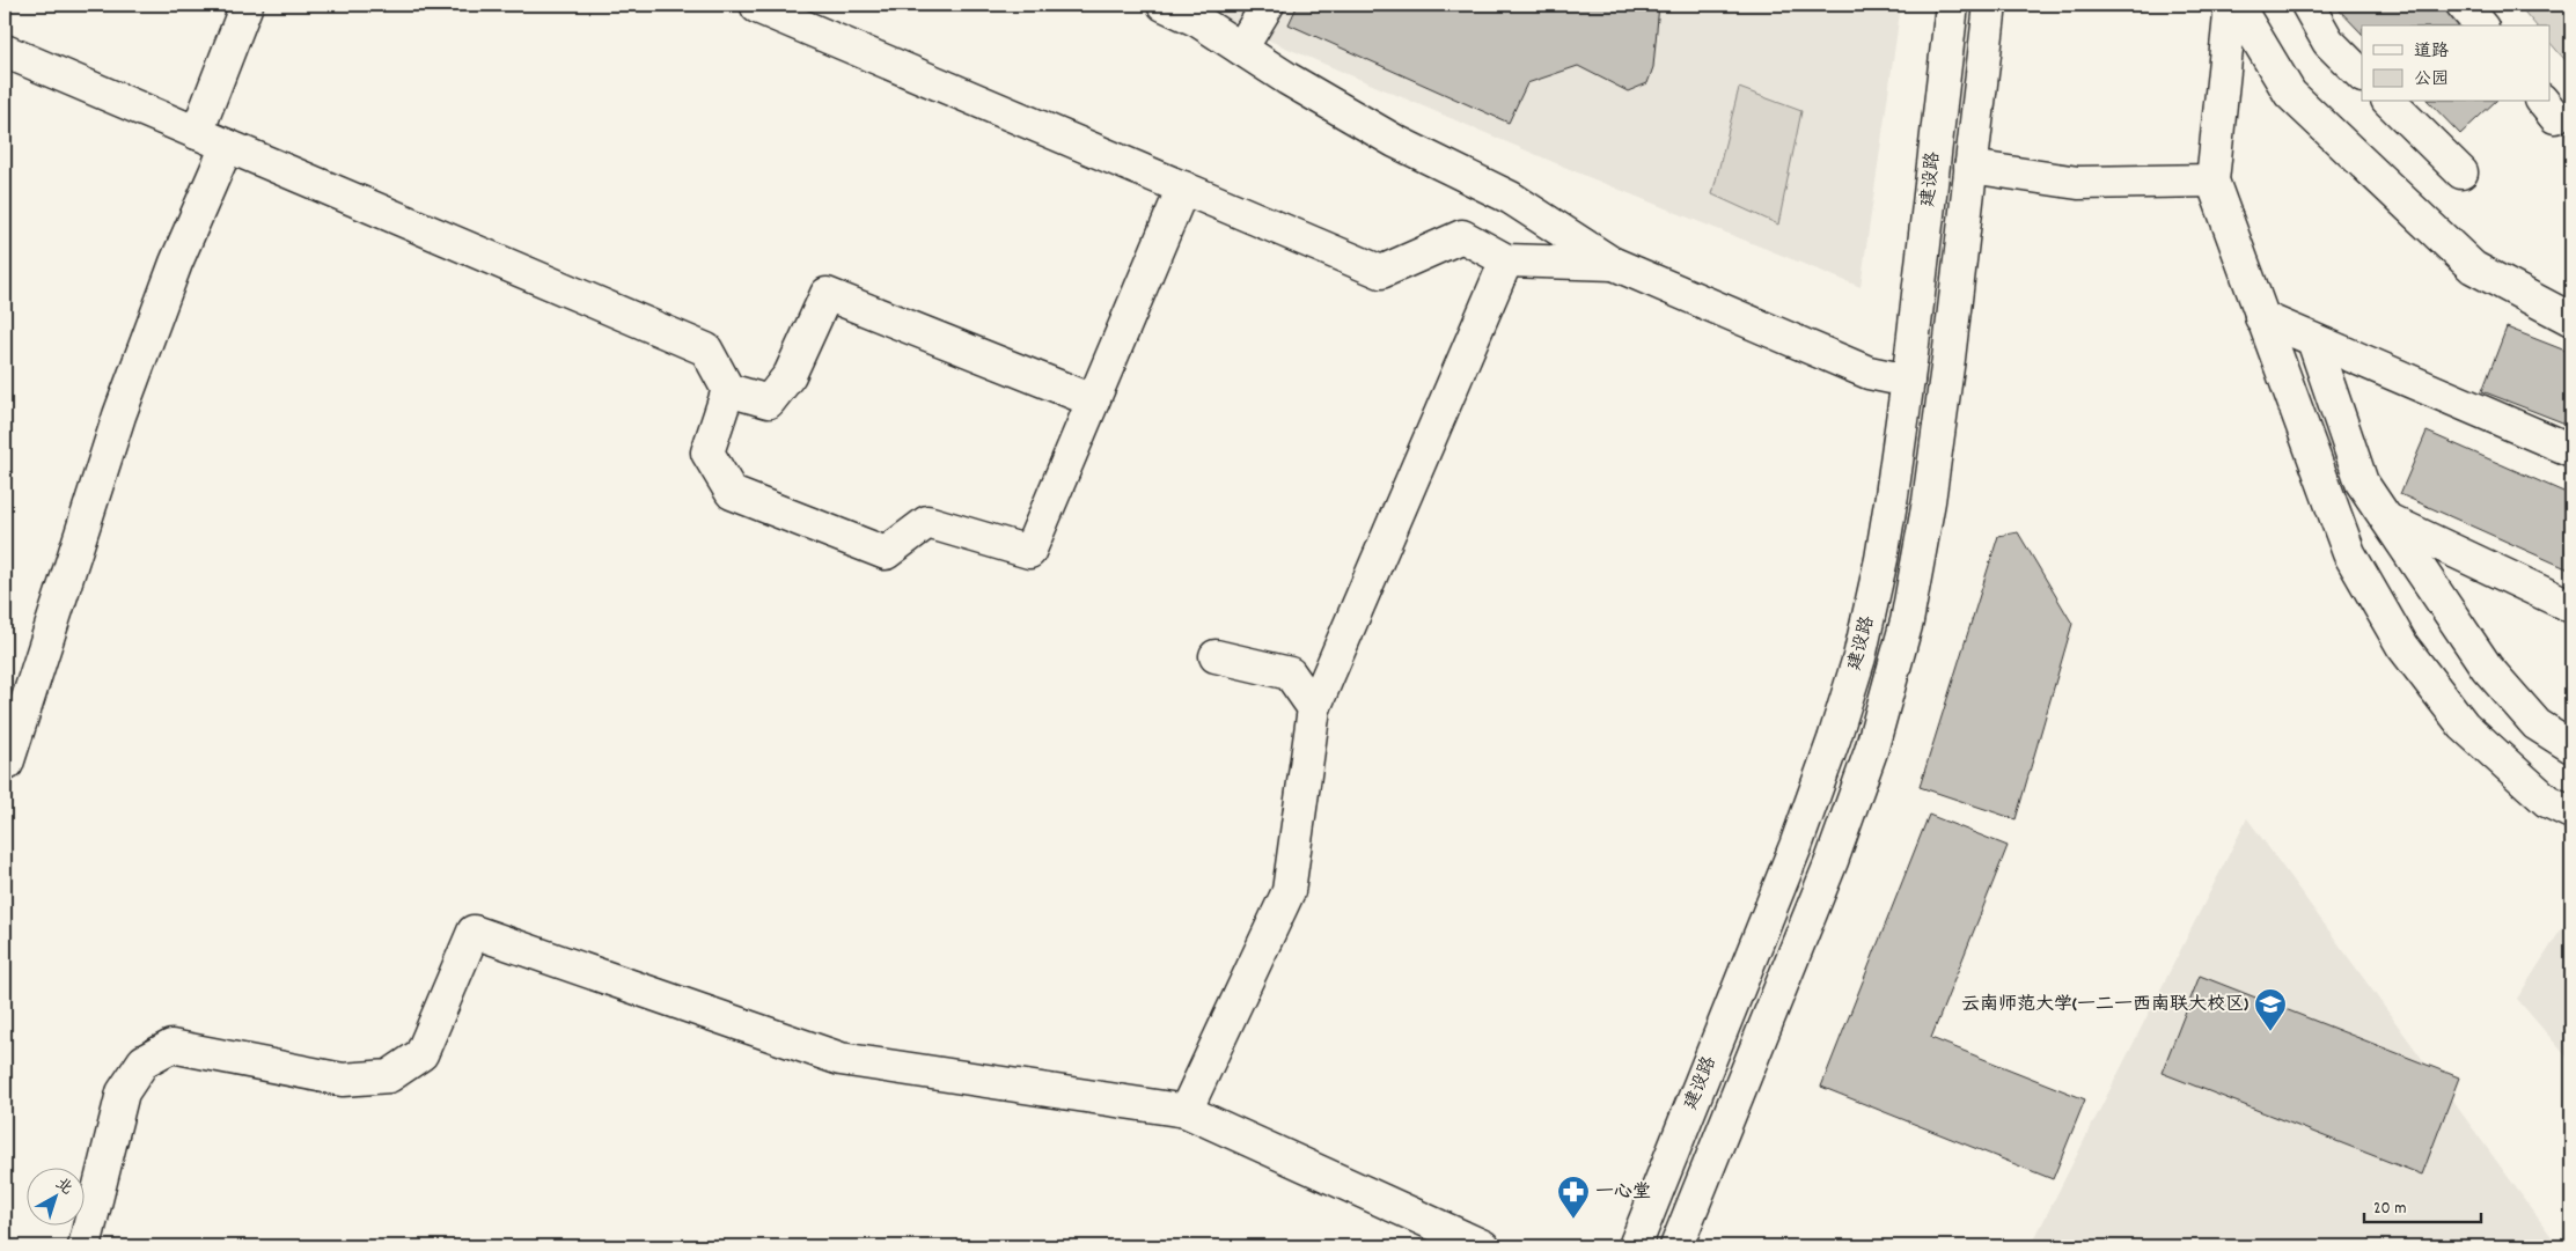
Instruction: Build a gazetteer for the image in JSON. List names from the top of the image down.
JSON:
{
  "streets": {
    "street": ["建设路"]
  },
  "places": {
    "school or university": ["云南师范大学(一二一西南联大校区)"],
    "pharmacy": ["一心堂"]
  },
  "legend": ["道路", "公园"],
  "scale_bar": "20 m",
  "north": "top right"
}
